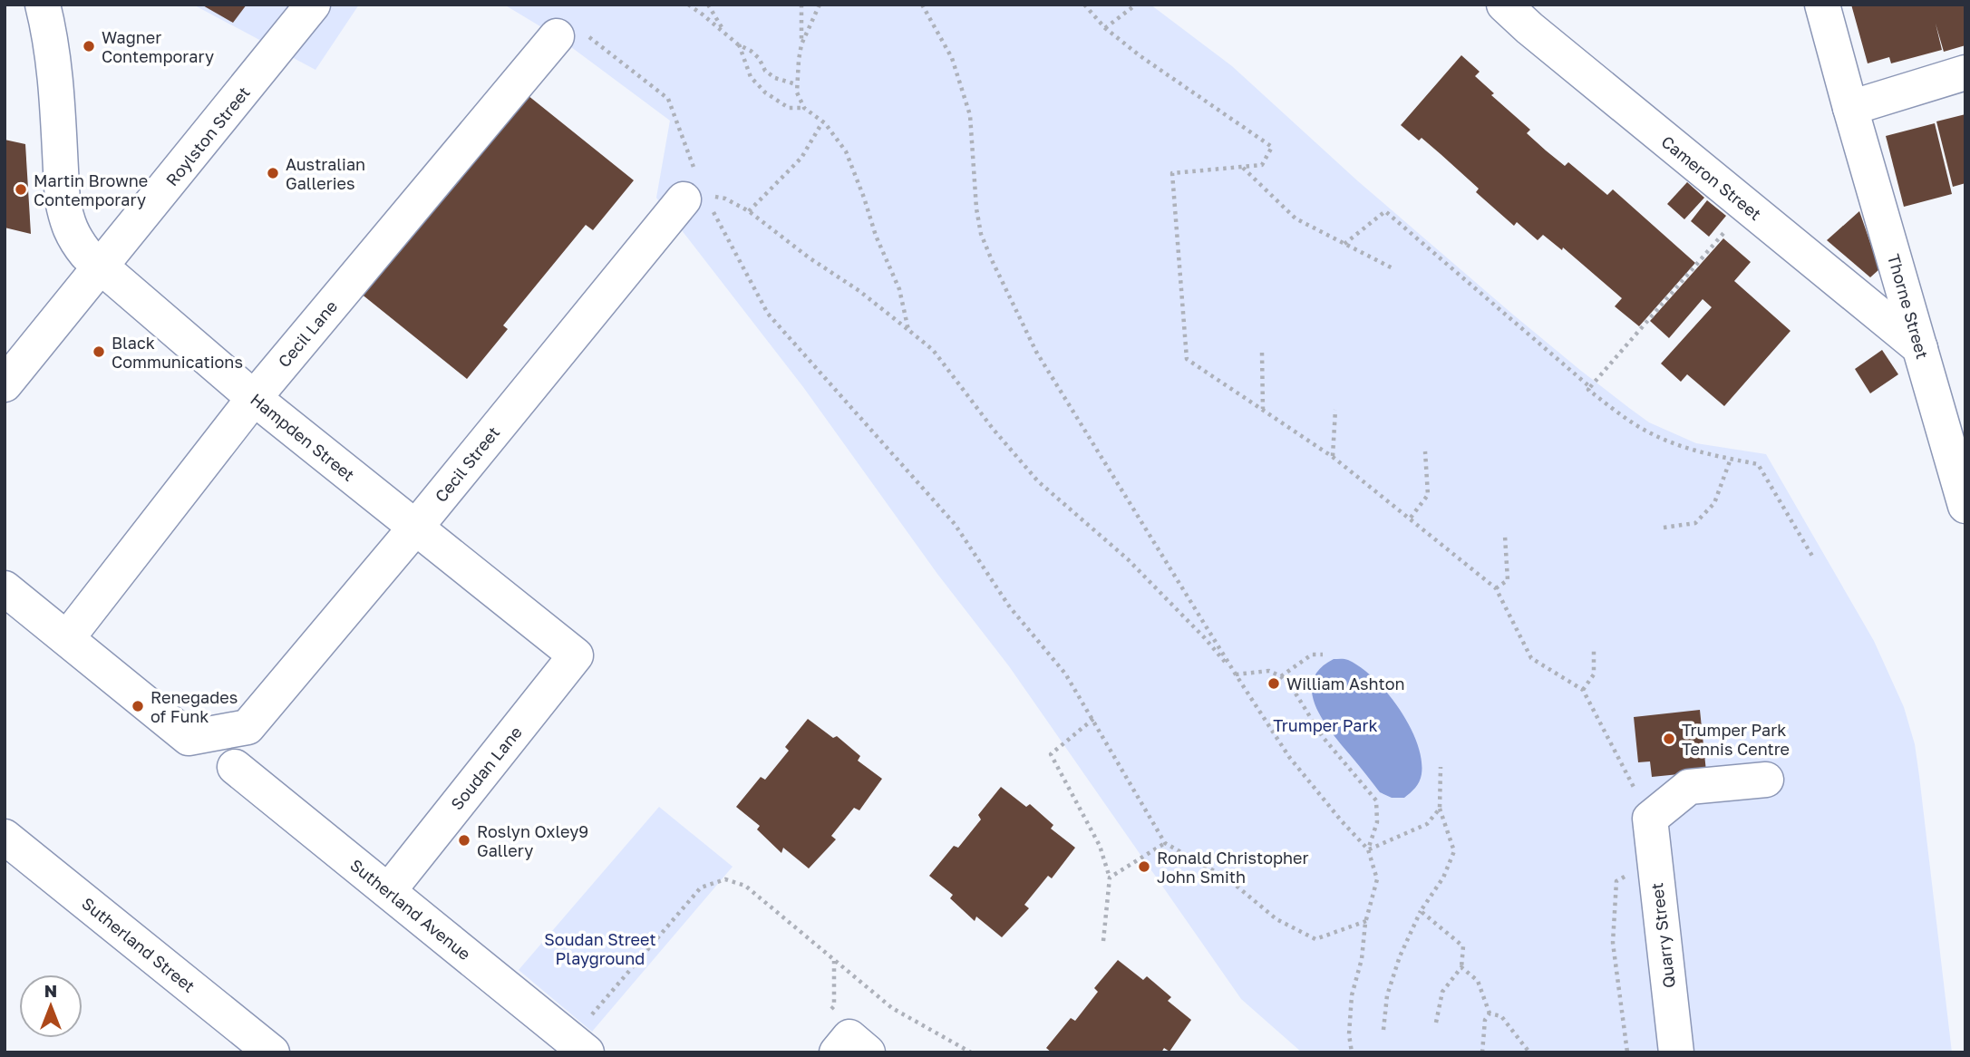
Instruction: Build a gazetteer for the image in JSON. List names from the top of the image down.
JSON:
{
  "streets": {
    "street": [
      "Roylston Street",
      "Cameron Street",
      "Thorne Street",
      "Cecil Lane",
      "Hampden Street",
      "Cecil Street",
      "Soudan Lane",
      "Sutherland Avenue",
      "Quarry Street",
      "Sutherland Street"
    ]
  },
  "crossings": [
    ["Roylston Street", "Hampden Street"],
    ["Cameron Street", "Thorne Street"],
    ["Cecil Lane", "Hampden Street"],
    ["Cecil Lane", "Cecil Street"],
    ["Hampden Street", "Cecil Street"],
    ["Hampden Street", "Soudan Lane"]
  ],
  "parks": ["Trumper Park", "Soudan Street Playground"],
  "places": [
    "Wagner Contemporary",
    "Australian Galleries",
    "Martin Browne Contemporary",
    "Black Communications",
    "William Ashton",
    "Renegades of Funk",
    "Trumper Park Tennis Centre",
    "Roslyn Oxley9 Gallery",
    "Ronald Christopher John Smith"
  ],
  "north": "top"
}
